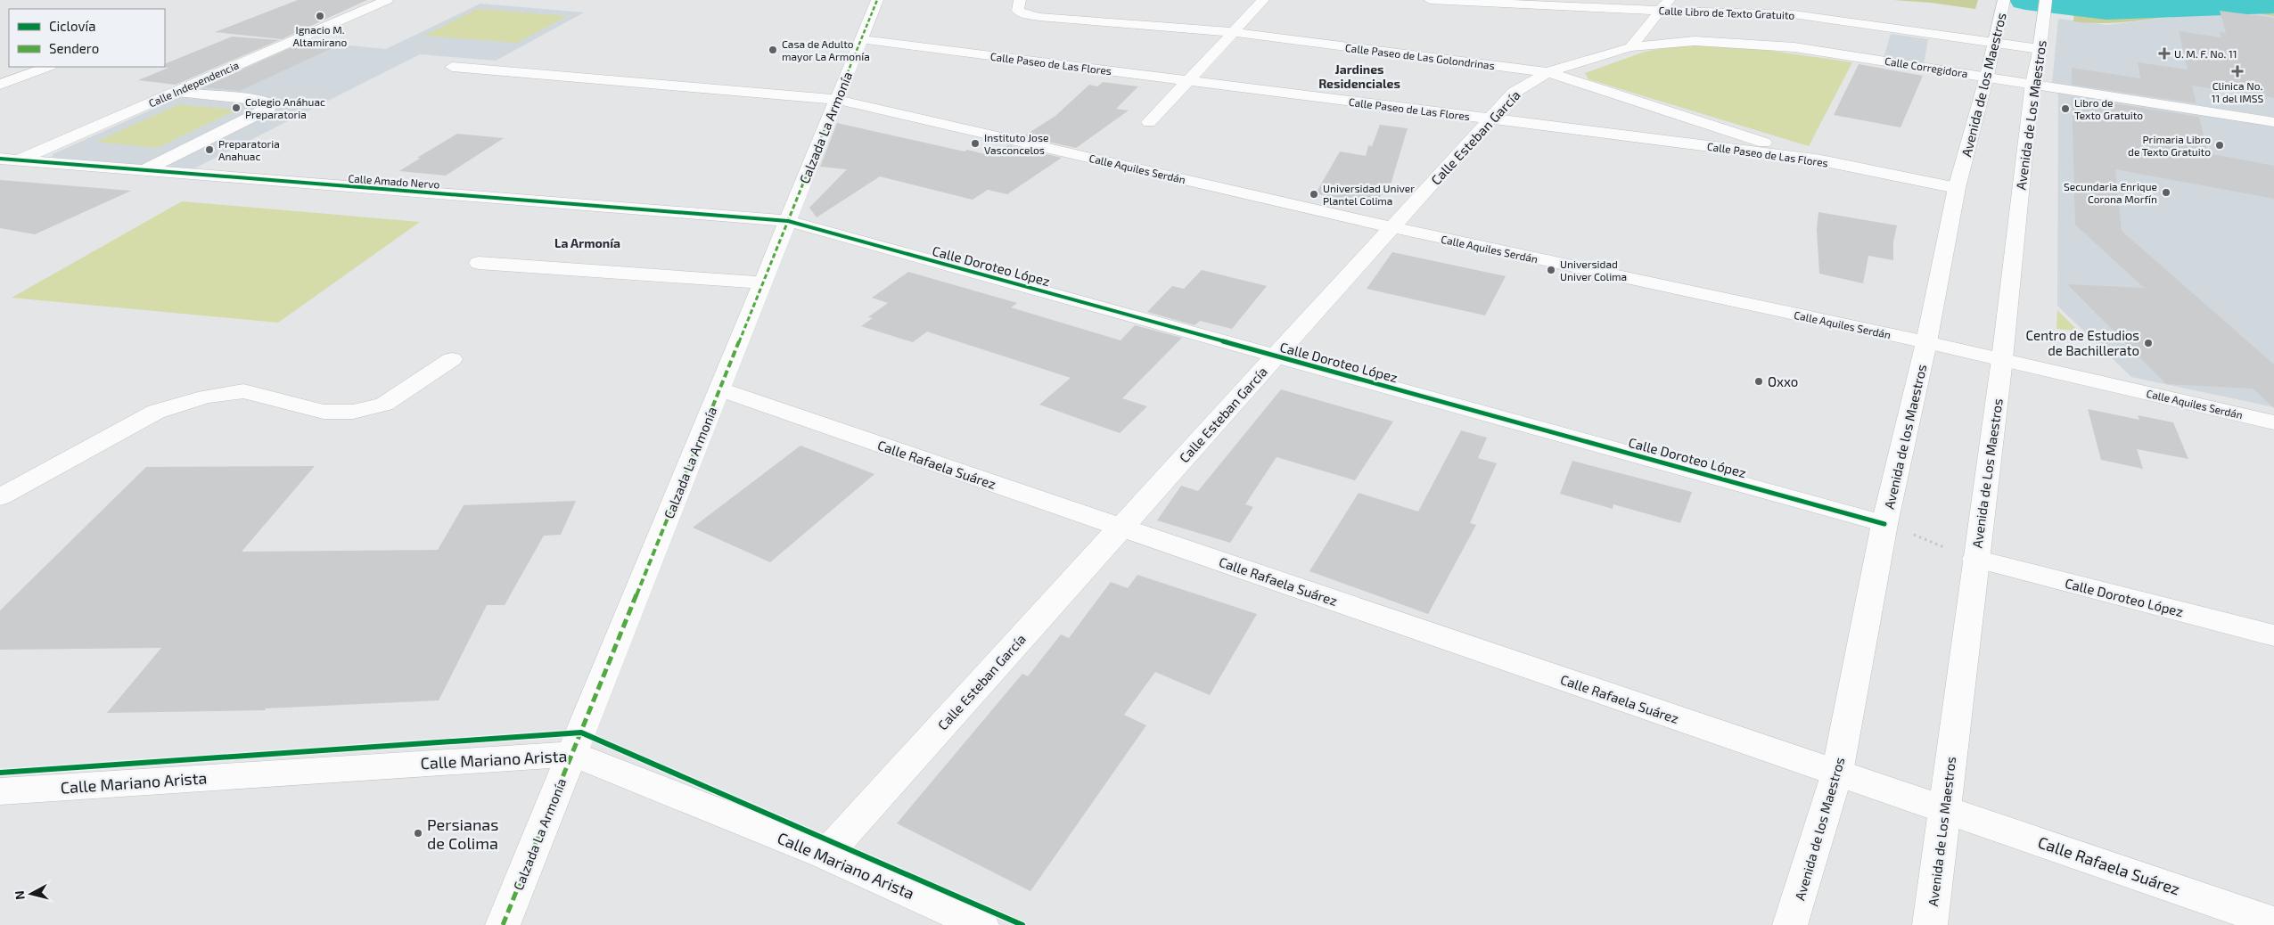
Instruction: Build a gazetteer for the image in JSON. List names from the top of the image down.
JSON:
{
  "streets": {
    "street": [
      "Calle Libro de Texto Gratuito",
      "Calle Paseo de Las Golondrinas",
      "Calle Paseo de Las Flores",
      "Calle Corregidora",
      "Calle Independencia",
      "Avenida de los Maestros",
      "Avenida de Los Maestros",
      "Calzada La Armonía",
      "Calle Esteban García",
      "Calle Aquiles Serdán",
      "Calle Amado Nervo",
      "Calle Doroteo López",
      "Calle Rafaela Suárez",
      "Calle Mariano Arista"
    ]
  },
  "crossings": [
    ["Calle Libro de Texto Gratuito", "Avenida de los Maestros"],
    ["Calle Libro de Texto Gratuito", "Avenida de Los Maestros"],
    ["Calle Paseo de Las Golondrinas", "Calle Paseo de Las Flores"],
    ["Calle Paseo de Las Golondrinas", "Calle Esteban García"],
    ["Calle Paseo de Las Flores", "Avenida de los Maestros"],
    ["Calle Paseo de Las Flores", "Calzada La Armonía"],
    ["Calle Paseo de Las Flores", "Calle Esteban García"],
    ["Calle Corregidora", "Avenida de los Maestros"],
    ["Calle Corregidora", "Avenida de Los Maestros"],
    ["Calle Corregidora", "Calle Esteban García"],
    ["Calle Independencia", "Calle Amado Nervo"],
    ["Avenida de los Maestros", "Calle Aquiles Serdán"],
    ["Avenida de los Maestros", "Calle Doroteo López"],
    ["Avenida de los Maestros", "Calle Rafaela Suárez"],
    ["Avenida de Los Maestros", "Calle Aquiles Serdán"],
    ["Avenida de Los Maestros", "Calle Doroteo López"],
    ["Avenida de Los Maestros", "Calle Rafaela Suárez"],
    ["Calzada La Armonía", "Calle Aquiles Serdán"],
    ["Calzada La Armonía", "Calle Amado Nervo"],
    ["Calzada La Armonía", "Calle Doroteo López"],
    ["Calzada La Armonía", "Calle Rafaela Suárez"],
    ["Calzada La Armonía", "Calle Mariano Arista"],
    ["Calle Esteban García", "Calle Aquiles Serdán"],
    ["Calle Esteban García", "Calle Doroteo López"],
    ["Calle Esteban García", "Calle Rafaela Suárez"],
    ["Calle Esteban García", "Calle Mariano Arista"],
    ["Calle Amado Nervo", "Calle Doroteo López"]
  ],
  "districts": ["Jardines Residenciales", "La Armonía"],
  "places": {
    "other": [
      "Ignacio M. Altamirano",
      "Casa de Adulto mayor La Armonía",
      "Colegio Anáhuac Preparatoria",
      "Libro de Texto Gratuito",
      "Instituto Jose Vasconcelos",
      "Primaria Libro de Texto Gratuito",
      "Preparatoria Anahuac",
      "Secundaria Enrique Corona Morfín",
      "Universidad Univer Plantel Colima",
      "Universidad Univer Colima",
      "Centro de Estudios de Bachillerato",
      "Oxxo",
      "Persianas de Colima"
    ],
    "health": ["U. M. F. No. 11", "Clinica No. 11 del IMSS"]
  },
  "legend": ["Ciclovía", "Sendero"],
  "north": "left"
}
